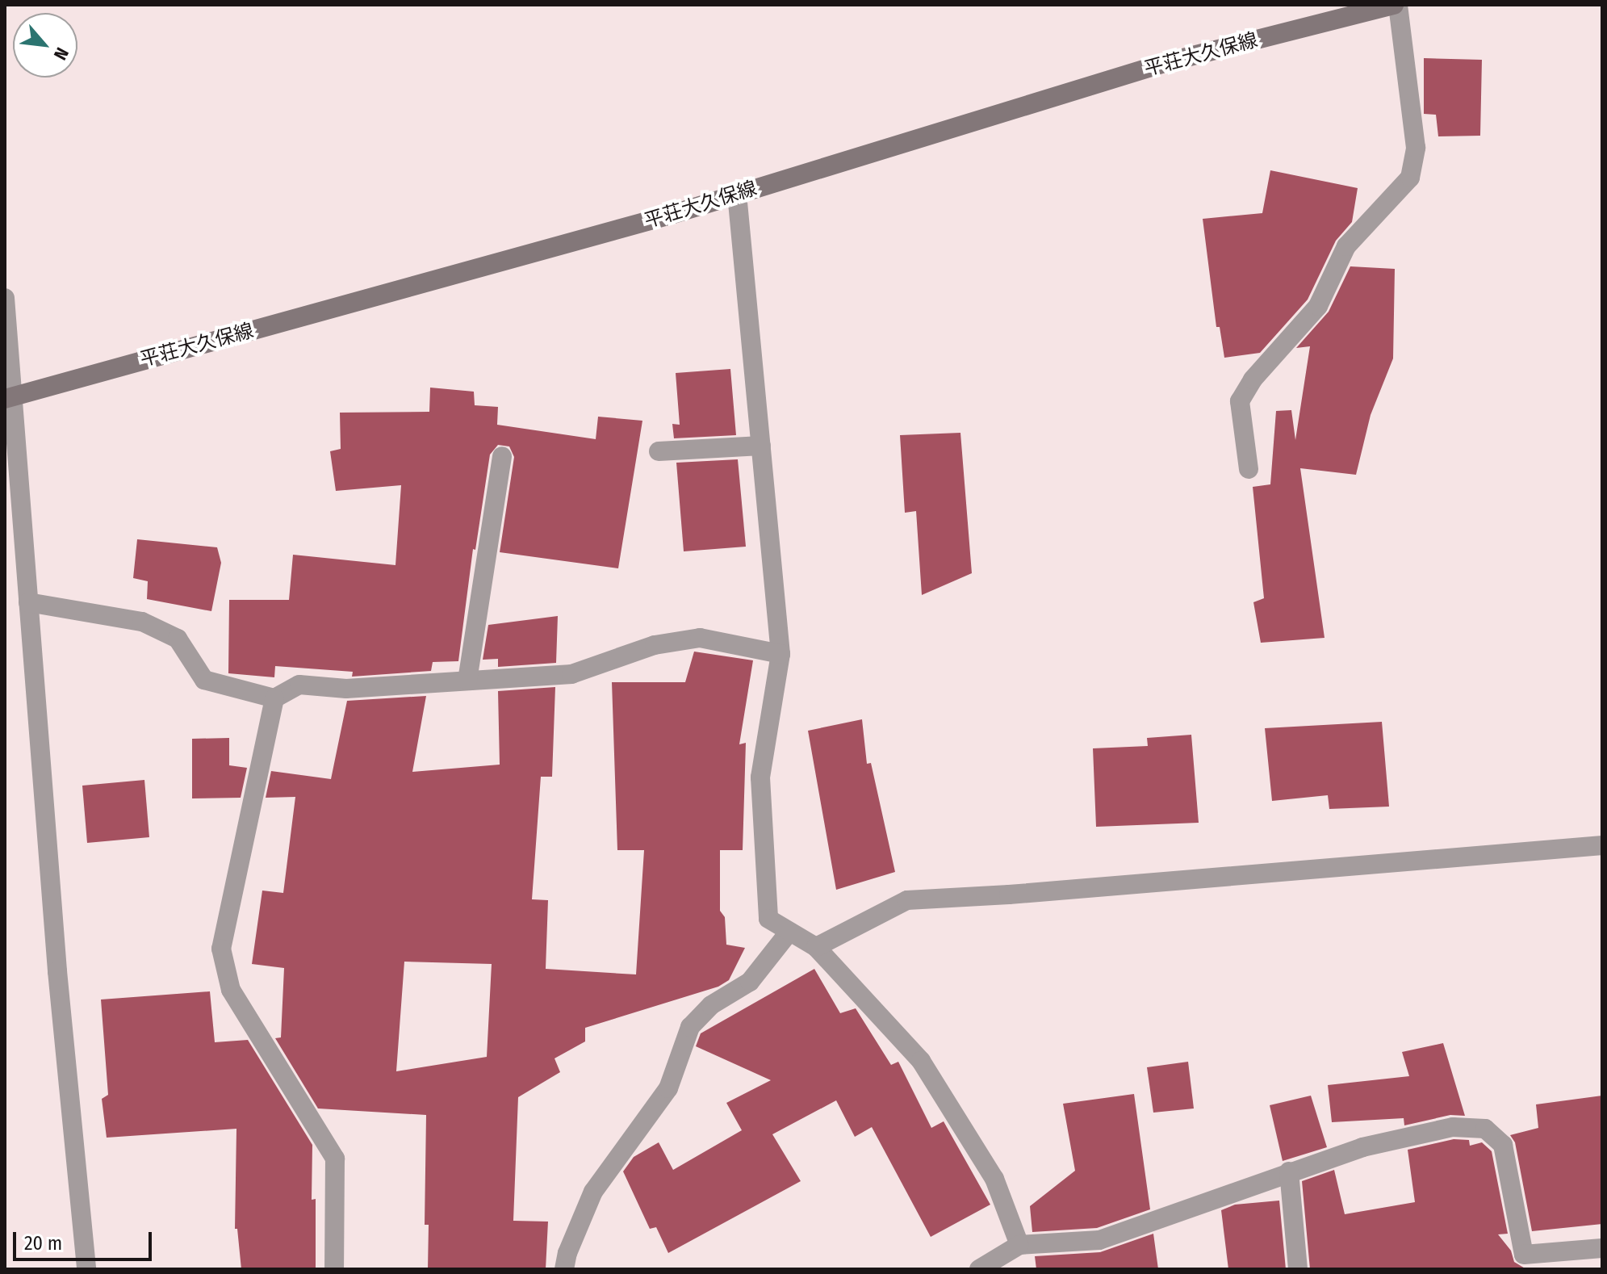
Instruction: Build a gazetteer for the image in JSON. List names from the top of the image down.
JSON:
{
  "streets": {
    "main road": ["平荘大久保線"]
  },
  "scale_bar": "20 m",
  "north": "bottom right"
}
